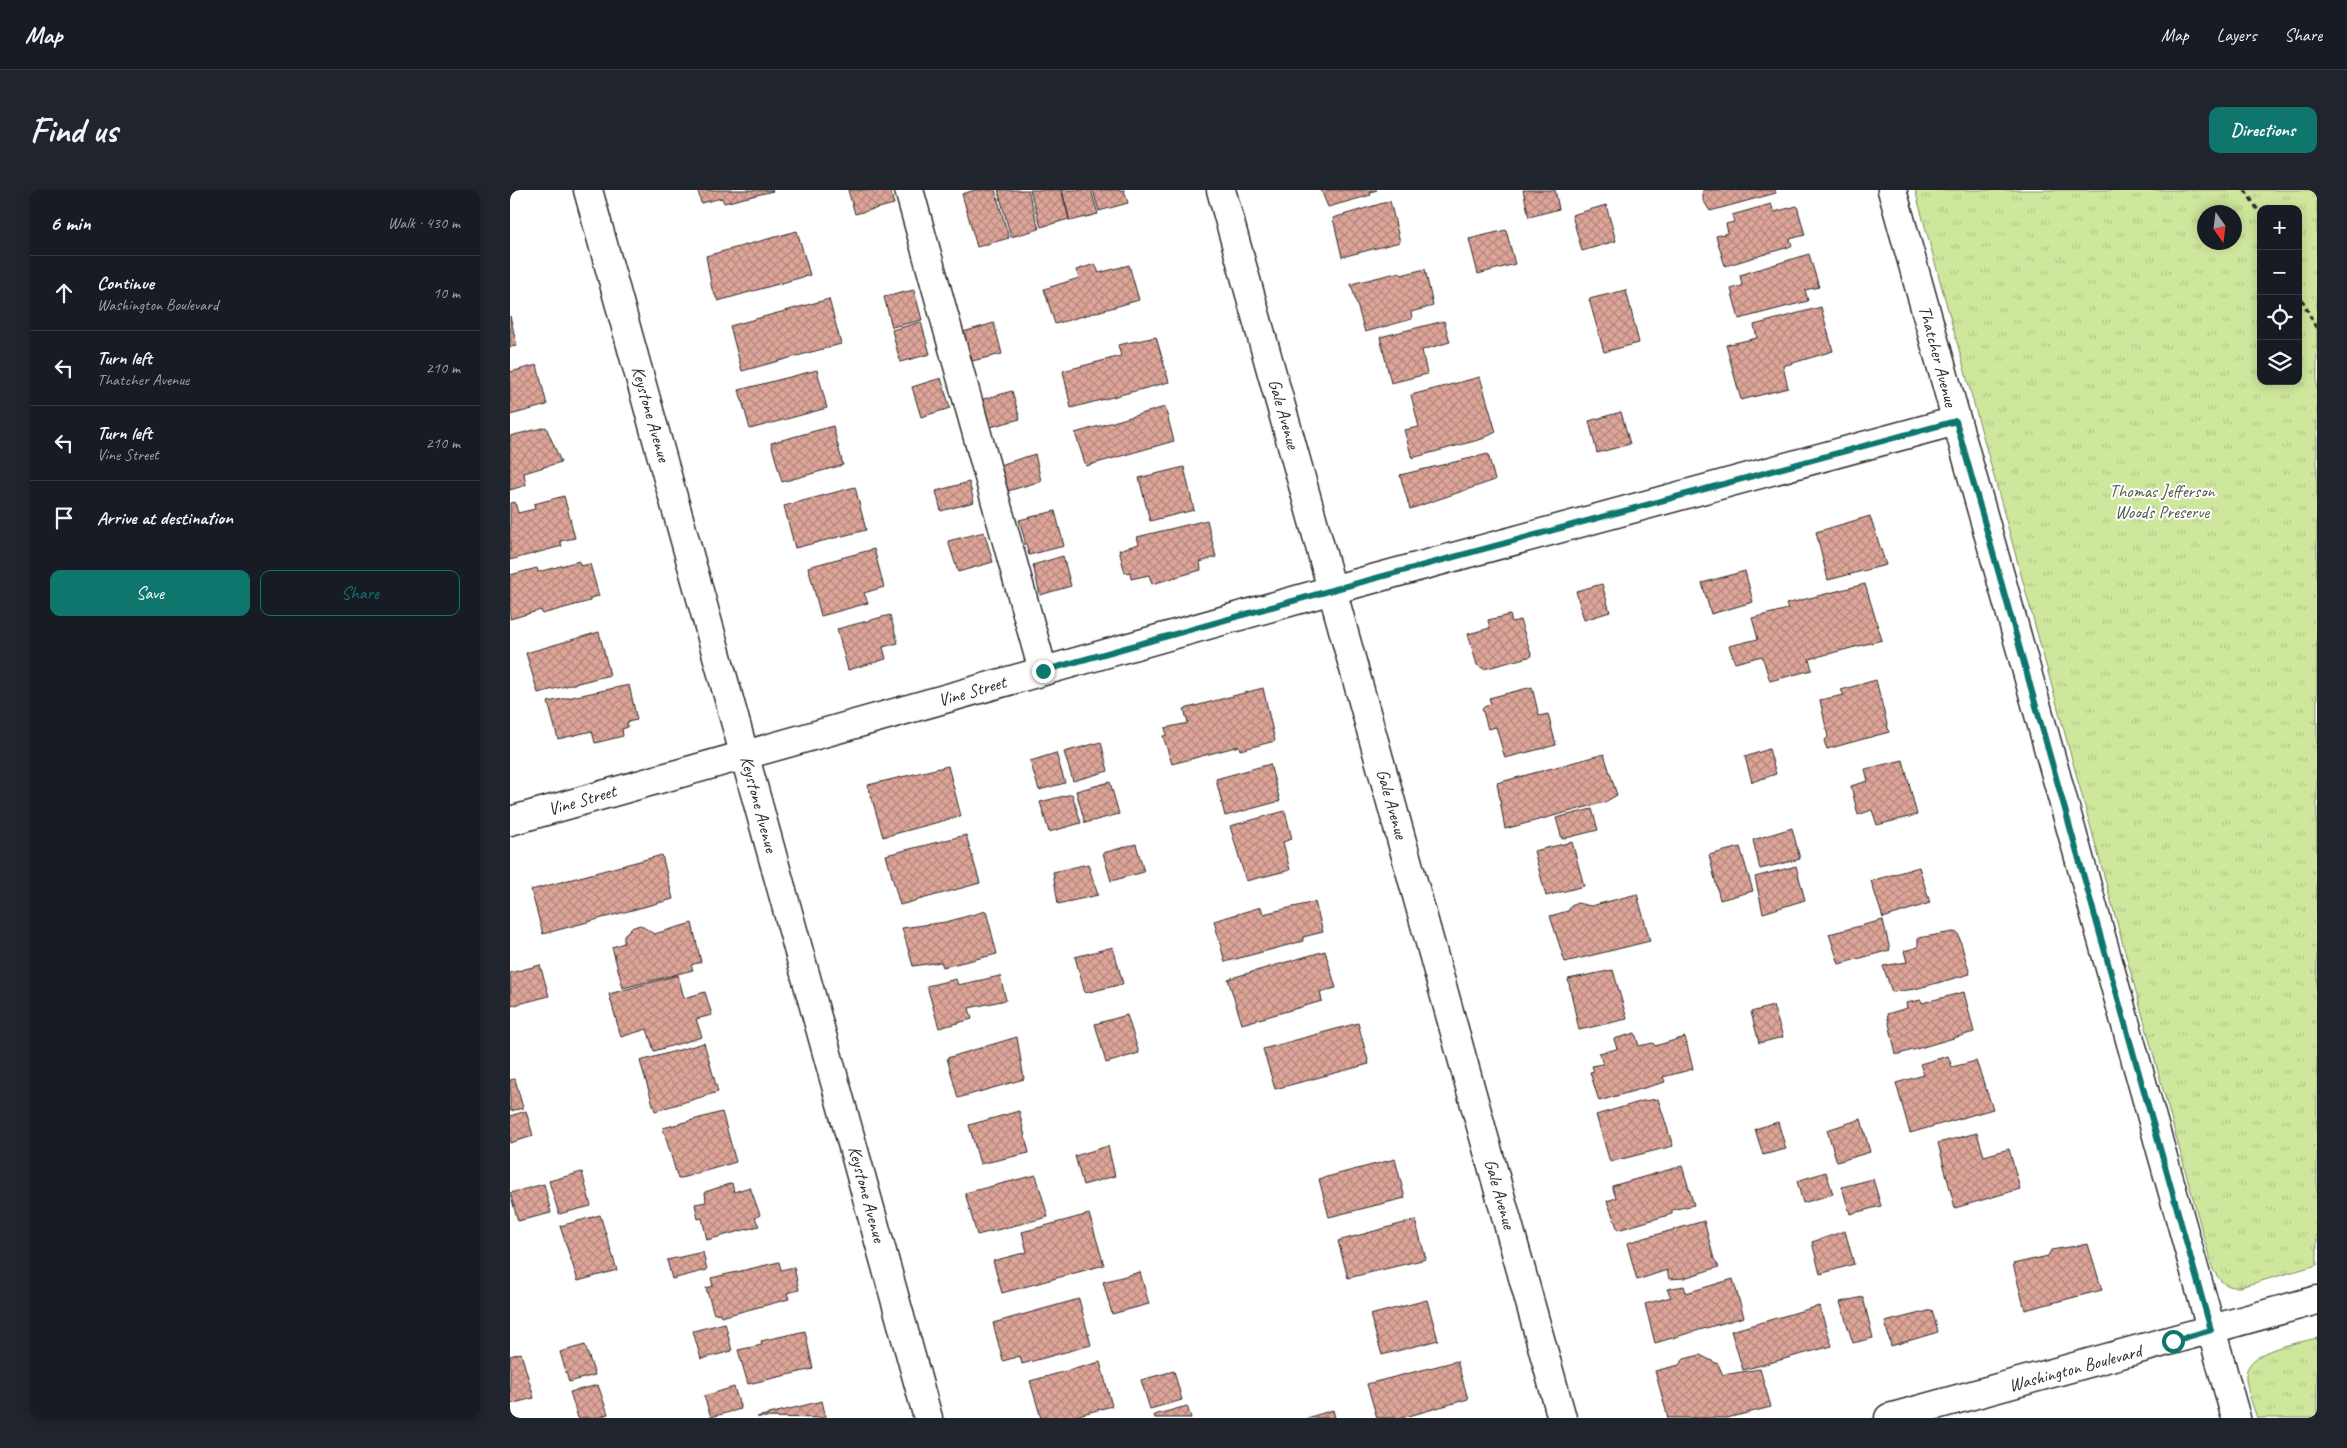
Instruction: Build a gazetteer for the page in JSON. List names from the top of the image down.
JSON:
{
  "streets": {
    "street": [
      "Thatcher Avenue",
      "Keystone Avenue",
      "Gale Avenue",
      "Vine Street",
      "Washington Boulevard"
    ]
  },
  "crossings": [
    ["Thatcher Avenue", "Vine Street"],
    ["Thatcher Avenue", "Washington Boulevard"],
    ["Keystone Avenue", "Vine Street"],
    ["Gale Avenue", "Vine Street"]
  ],
  "parks": ["Thomas Jefferson Woods Preserve"],
  "north": "bottom",
  "page": {
    "header": "Map",
    "nav": ["Map", "Layers", "Share"],
    "buttons": [
      "Directions",
      ["Save", "Share"]
    ],
    "title": "Find us",
    "heading": ["6 min", "Walk · 430 m"],
    "map_buttons": ["+", "−"],
    "list": [
      ["Continue", "Washington Boulevard", "10 m"],
      ["Turn left", "Thatcher Avenue", "210 m"],
      ["Turn left", "Vine Street", "210 m"],
      "Arrive at destination"
    ]
  }
}
